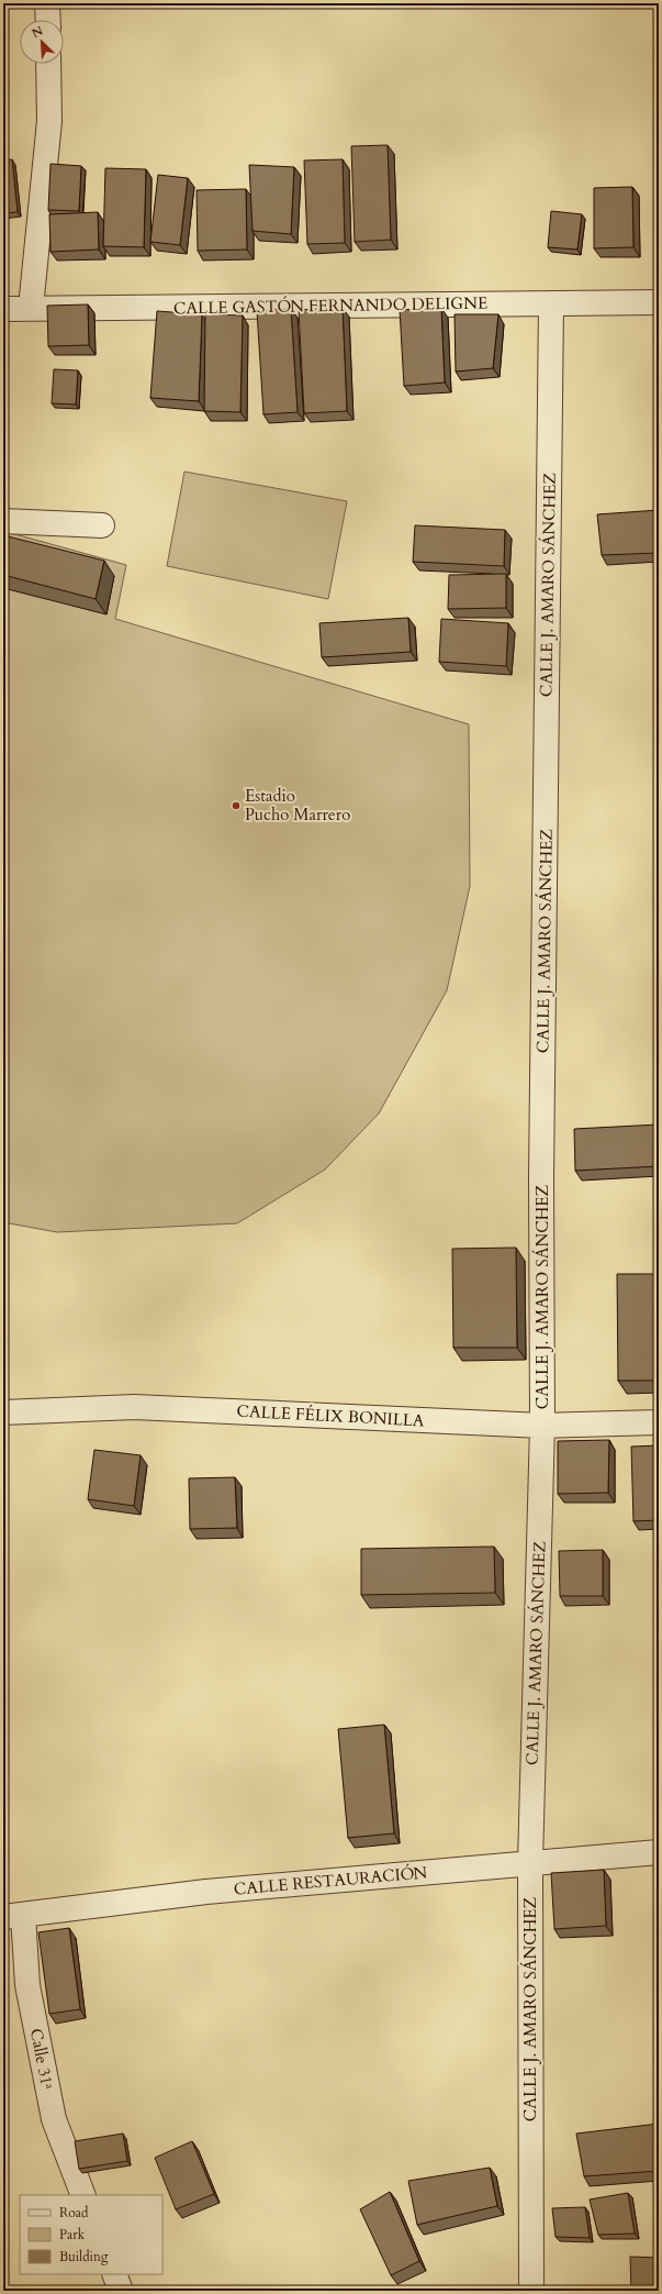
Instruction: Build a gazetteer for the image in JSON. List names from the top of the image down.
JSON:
{
  "streets": {
    "street": [
      "CALLE GASTÓN FERNANDO DELIGNE",
      "CALLE J. AMARO SÁNCHEZ",
      "CALLE FÉLIX BONILLA",
      "CALLE RESTAURACIÓN",
      "Calle 31ª"
    ]
  },
  "crossings": [
    ["CALLE GASTÓN FERNANDO DELIGNE", "CALLE J. AMARO SÁNCHEZ"],
    ["CALLE J. AMARO SÁNCHEZ", "CALLE FÉLIX BONILLA"],
    ["CALLE J. AMARO SÁNCHEZ", "CALLE RESTAURACIÓN"],
    ["CALLE RESTAURACIÓN", "Calle 31ª"]
  ],
  "places": ["Estadio Pucho Marrero"],
  "legend": ["Road", "Park", "Building"],
  "north": "top left"
}
